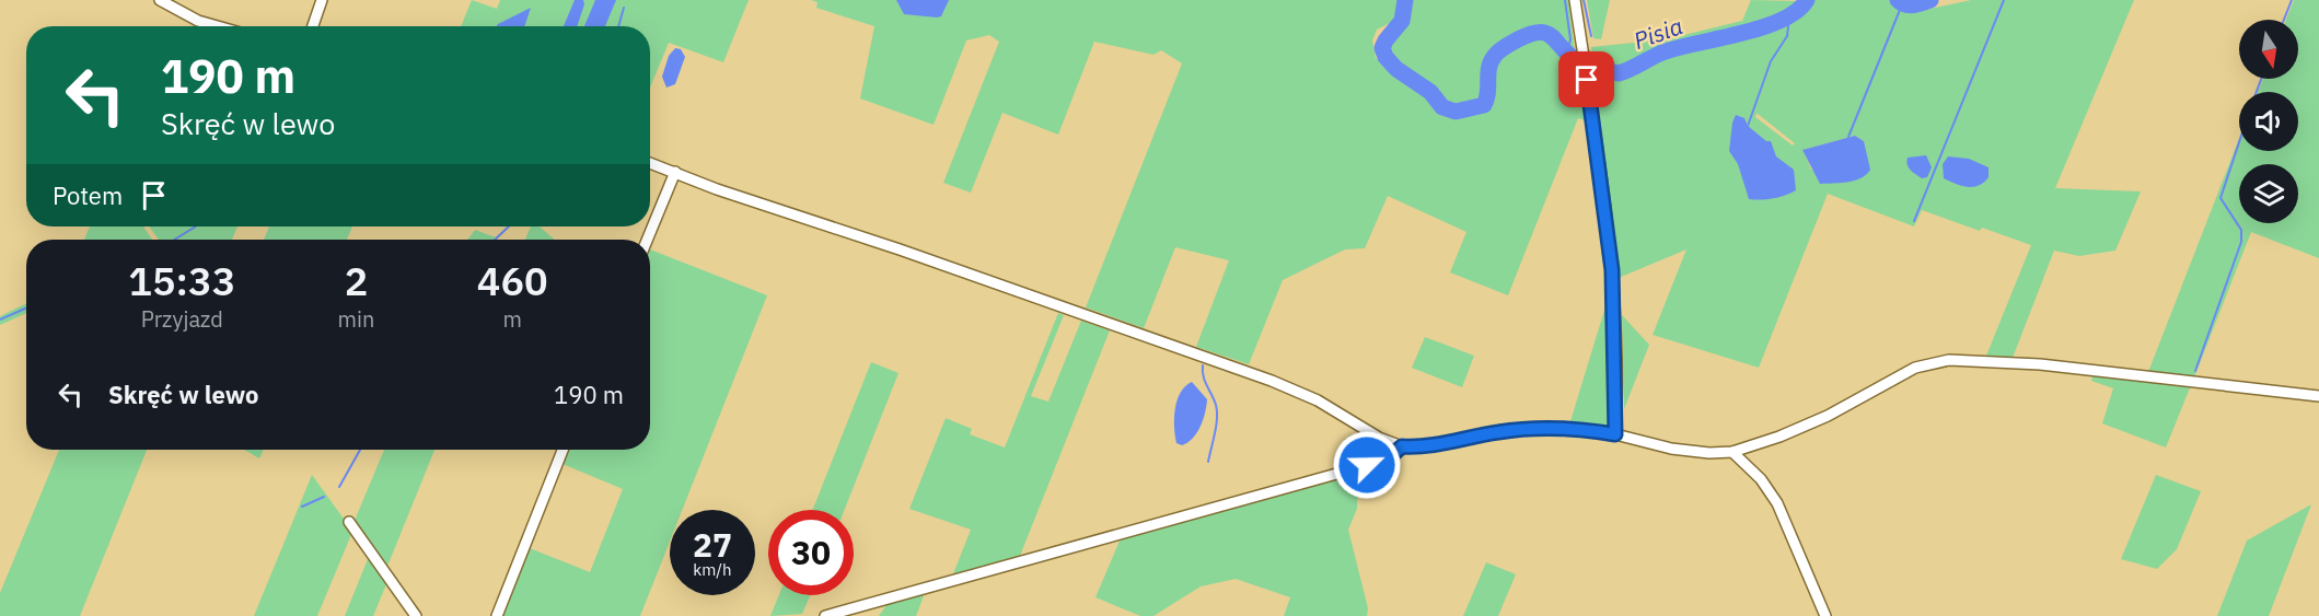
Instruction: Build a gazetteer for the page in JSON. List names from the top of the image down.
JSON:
{
  "water": ["Pisia"],
  "north": "bottom",
  "page": {
    "turn": ["190 m", "Skręć w lewo"],
    "then": "Potem",
    "eta": [
      "15:33",
      "Przyjazd",
      "2",
      "min",
      "460",
      "m"
    ],
    "list": [
      {
        "name": "Skręć w lewo",
        "value": "190 m"
      }
    ],
    "speed": "27 km/h",
    "limit": "30"
  }
}
